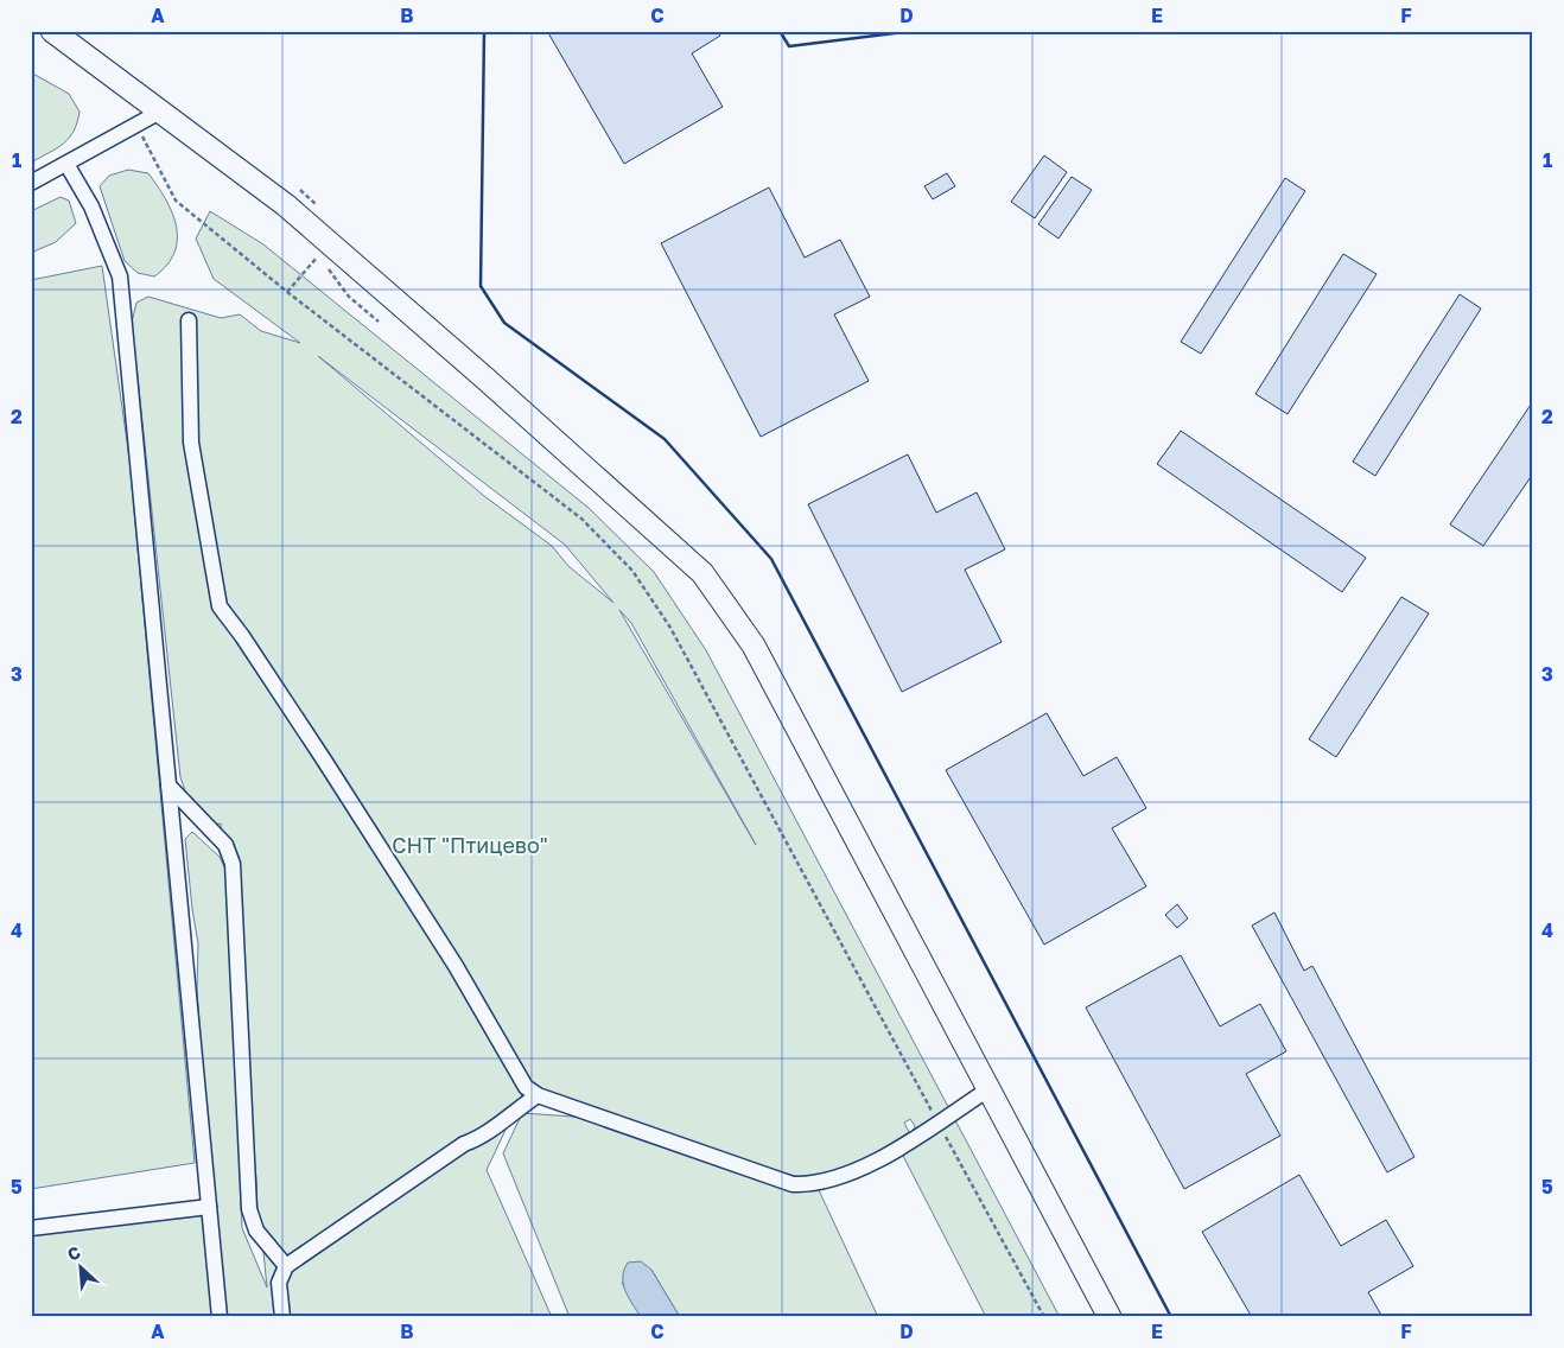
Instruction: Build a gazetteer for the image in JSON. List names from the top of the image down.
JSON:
{
  "parks": ["СНТ \"Птицево\""],
  "north": "top left",
  "grid": {
    "columns": [
      "A",
      "B",
      "C",
      "D",
      "E",
      "F"
    ],
    "rows": [
      "1",
      "2",
      "3",
      "4",
      "5"
    ]
  }
}
